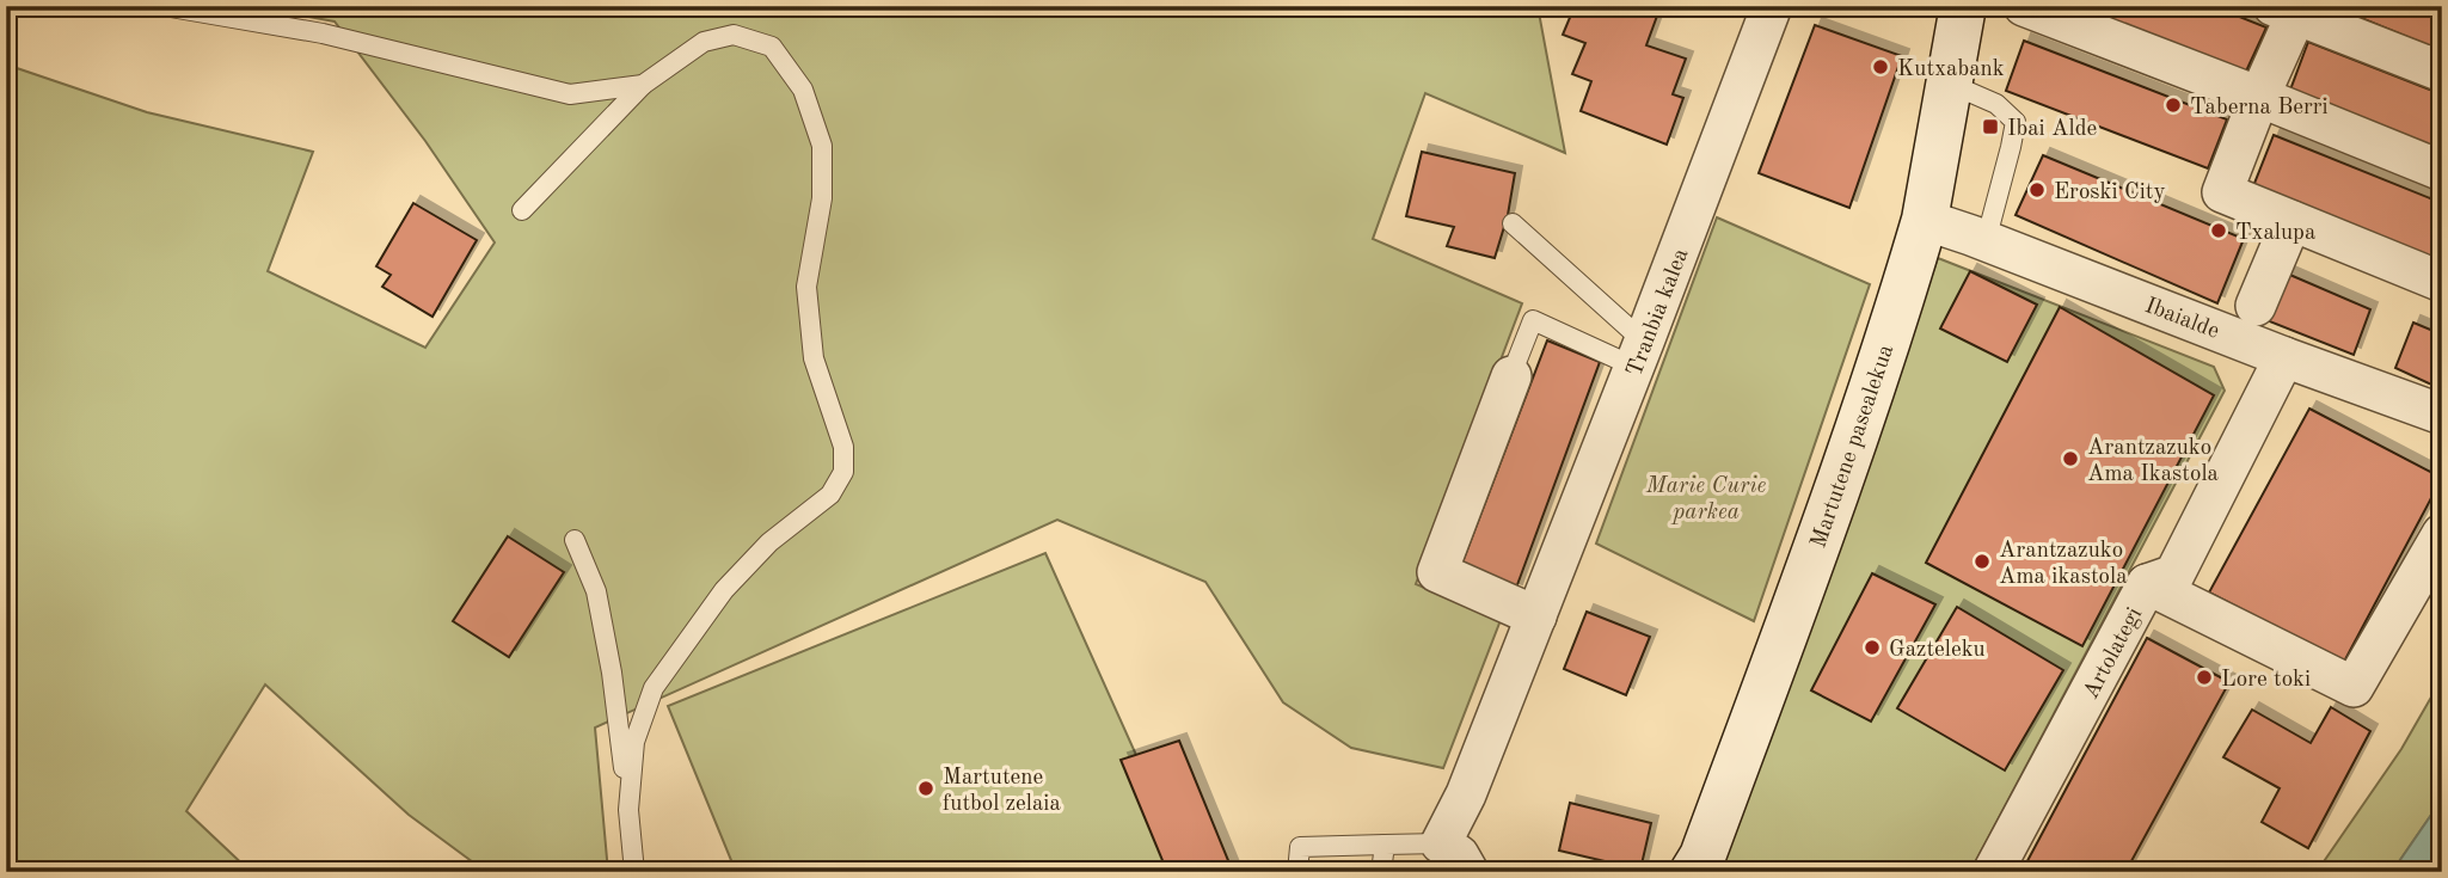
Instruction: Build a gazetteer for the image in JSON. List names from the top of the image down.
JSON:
{
  "streets": {
    "main road": ["Martutene pasealekua"],
    "street": ["Tranbia kalea", "Ibaialde", "Artolategi"]
  },
  "crossings": [
    ["Ibaialde", "Martutene pasealekua"],
    ["Ibaialde", "Artolategi"]
  ],
  "parks": ["Marie Curie parkea"],
  "places": {
    "other": [
      "Kutxabank",
      "Taberna Berri",
      "Eroski City",
      "Txalupa",
      "Arantzazuko Ama Ikastola",
      "Arantzazuko Ama ikastola",
      "Gazteleku",
      "Lore toki",
      "Martutene futbol zelaia"
    ],
    "transit": ["Ibai Alde"]
  }
}
